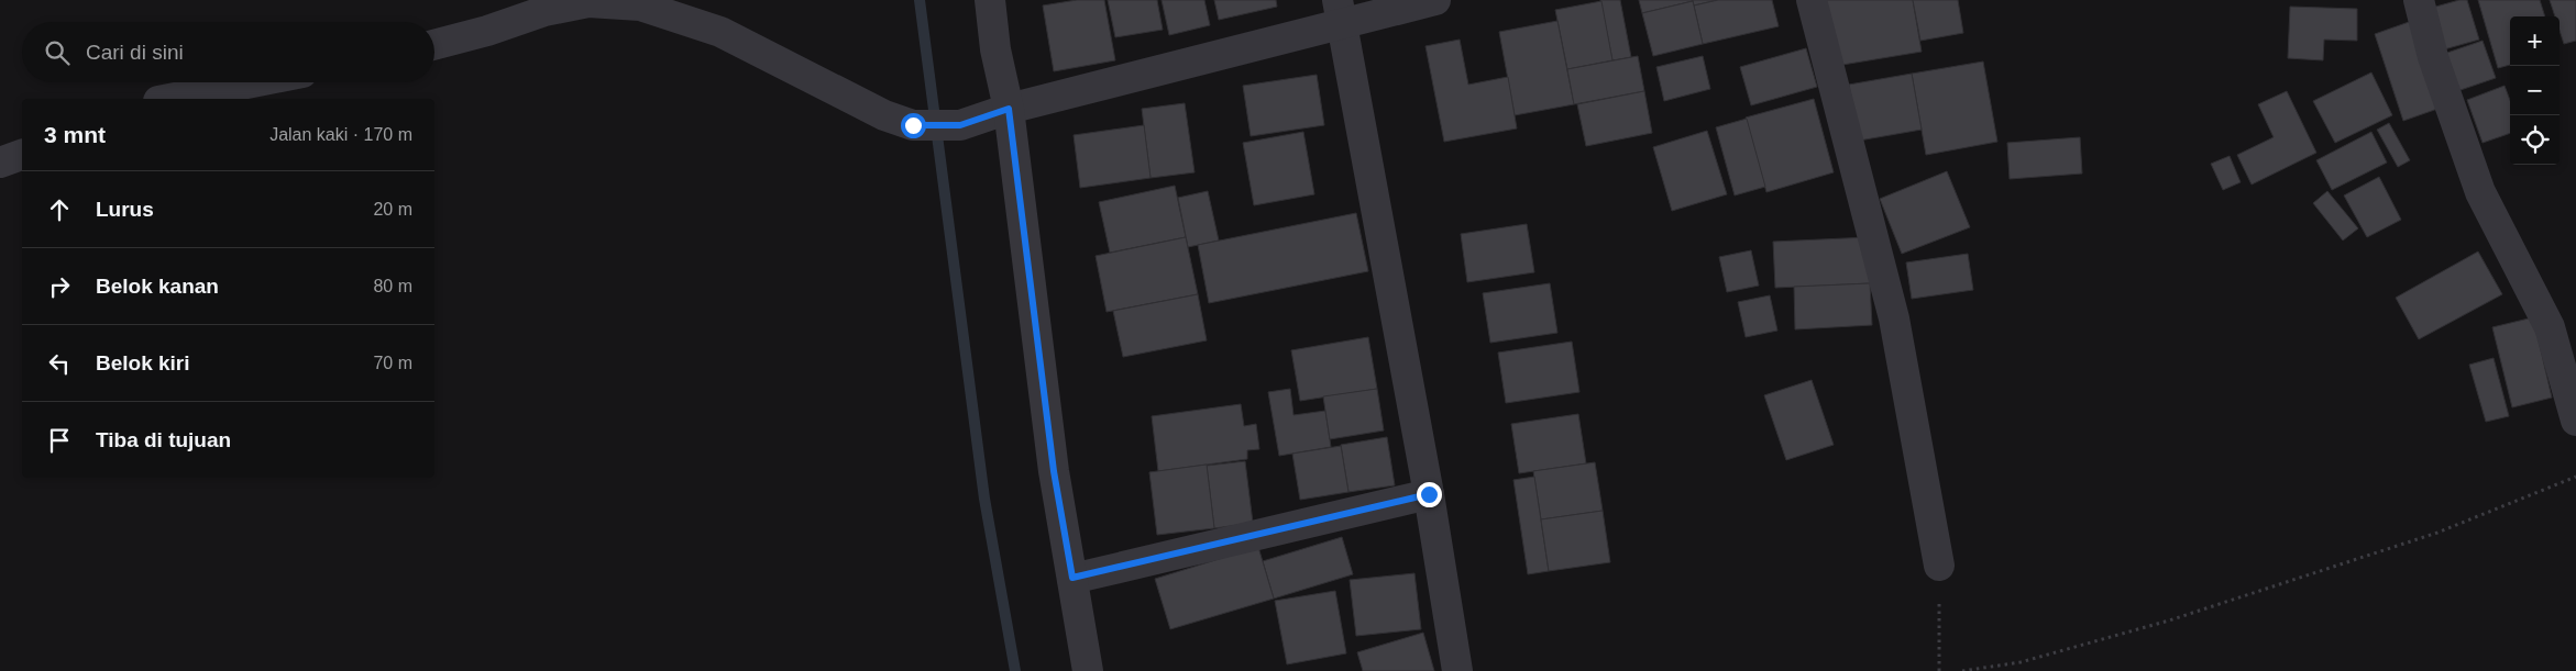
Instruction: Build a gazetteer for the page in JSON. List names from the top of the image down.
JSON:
{
  "page": {
    "map_buttons": ["+", "−"],
    "search": "Cari di sini",
    "heading": ["3 mnt", "Jalan kaki · 170 m"],
    "list": [
      ["Lurus", "20 m"],
      ["Belok kanan", "80 m"],
      ["Belok kiri", "70 m"],
      "Tiba di tujuan"
    ]
  }
}
